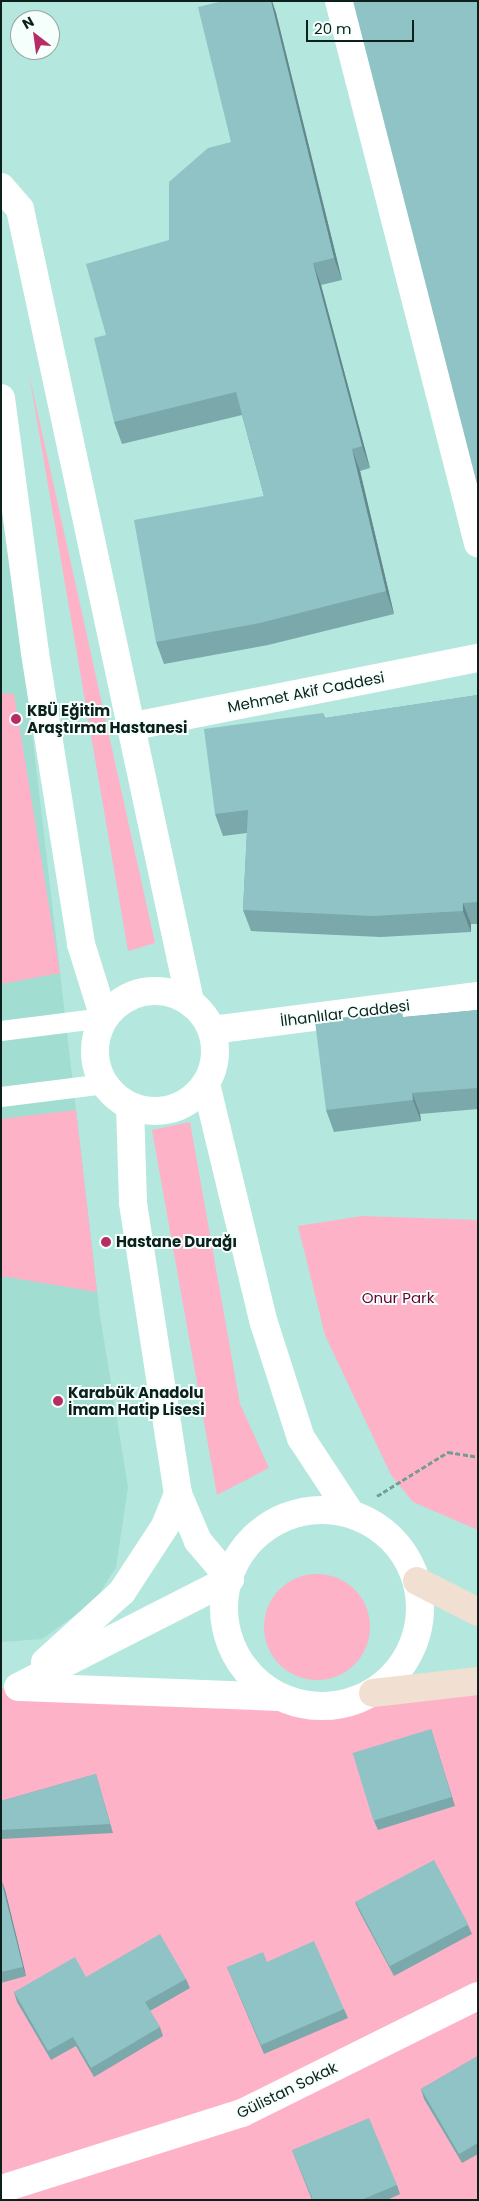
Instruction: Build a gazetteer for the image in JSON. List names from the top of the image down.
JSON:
{
  "streets": {
    "street": ["Mehmet Akif Caddesi", "İlhanlılar Caddesi", "Gülistan Sokak"]
  },
  "parks": ["Onur Park"],
  "places": ["KBÜ Eğitim Araştırma Hastanesi", "Hastane Durağı", "Karabük Anadolu İmam Hatip Lisesi"],
  "scale_bar": "20 m",
  "north": "top left"
}
